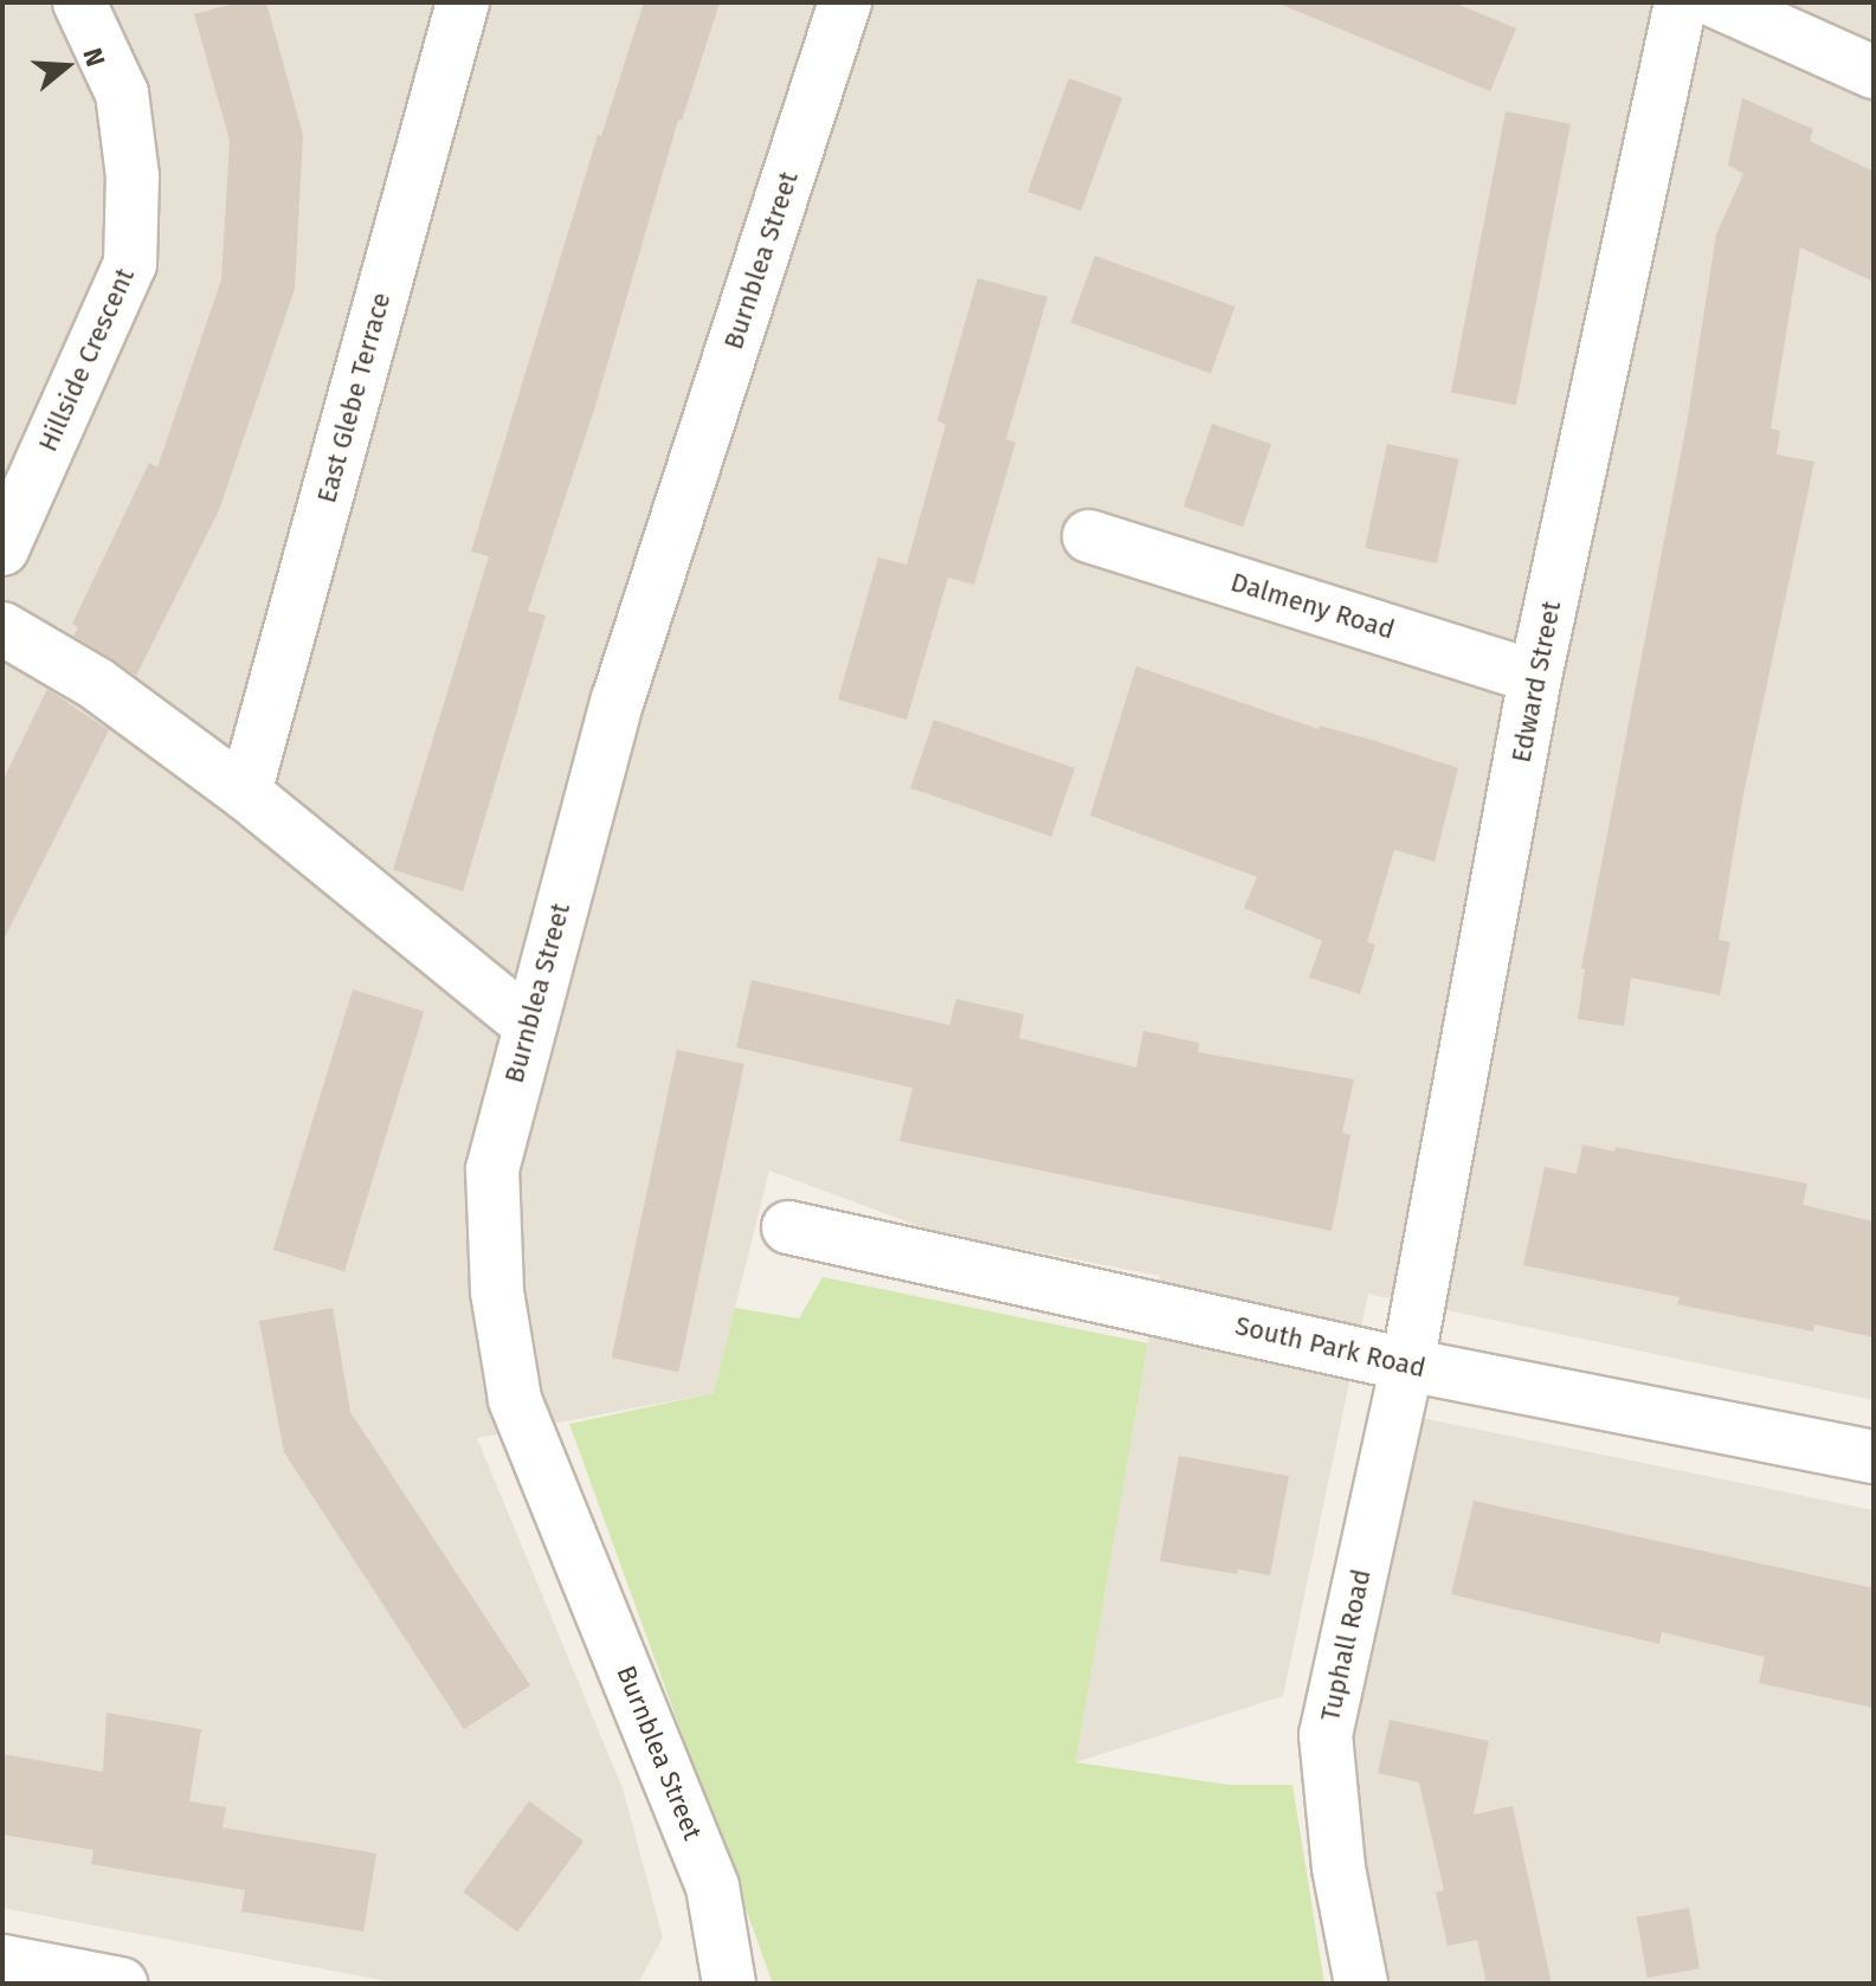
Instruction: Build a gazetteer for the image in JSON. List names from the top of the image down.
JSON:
{
  "streets": {
    "street": [
      "Burnblea Street",
      "Hillside Crescent",
      "East Glebe Terrace",
      "Dalmeny Road",
      "Edward Street",
      "South Park Road",
      "Tuphall Road"
    ]
  },
  "crossings": [
    ["Dalmeny Road", "Edward Street"],
    ["Edward Street", "South Park Road"],
    ["Edward Street", "Tuphall Road"],
    ["South Park Road", "Tuphall Road"]
  ],
  "north": "right"
}
